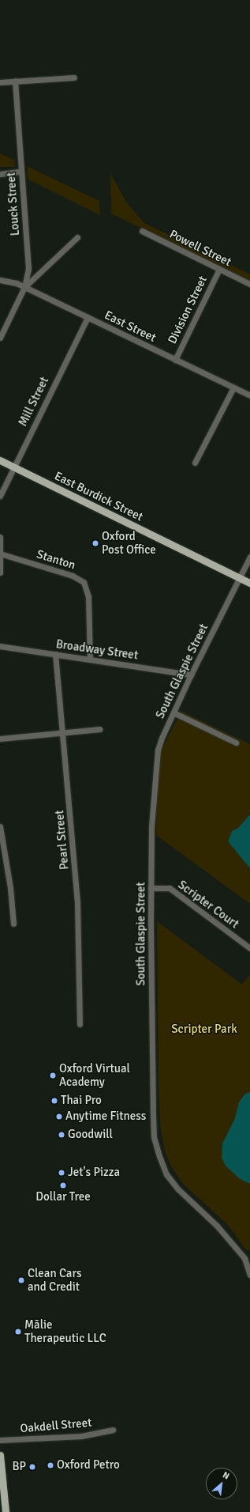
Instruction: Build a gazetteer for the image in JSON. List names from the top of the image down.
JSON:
{
  "streets": {
    "main road": ["East Burdick Street"],
    "street": [
      "Louck Street",
      "Powell Street",
      "Division Street",
      "East Street",
      "Mill Street",
      "Stanton",
      "Broadway Street",
      "South Glaspie Street",
      "Pearl Street",
      "Scripter Court",
      "Oakdell Street"
    ]
  },
  "crossings": [
    ["Louck Street", "East Street"],
    ["Powell Street", "Division Street"],
    ["Division Street", "East Street"],
    ["East Street", "Mill Street"],
    ["Mill Street", "East Burdick Street"],
    ["East Burdick Street", "South Glaspie Street"],
    ["Stanton", "Broadway Street"],
    ["Broadway Street", "South Glaspie Street"],
    ["Broadway Street", "Pearl Street"],
    ["South Glaspie Street", "Scripter Court"]
  ],
  "parks": ["Scripter Park"],
  "places": [
    "Oxford Post Office",
    "Oxford Virtual Academy",
    "Thai Pro",
    "Anytime Fitness",
    "Goodwill",
    "Jet's Pizza",
    "Dollar Tree",
    "Clean Cars and Credit",
    "Mālie Therapeutic LLC",
    "Oxford Petro",
    "BP"
  ],
  "north": "top right"
}
